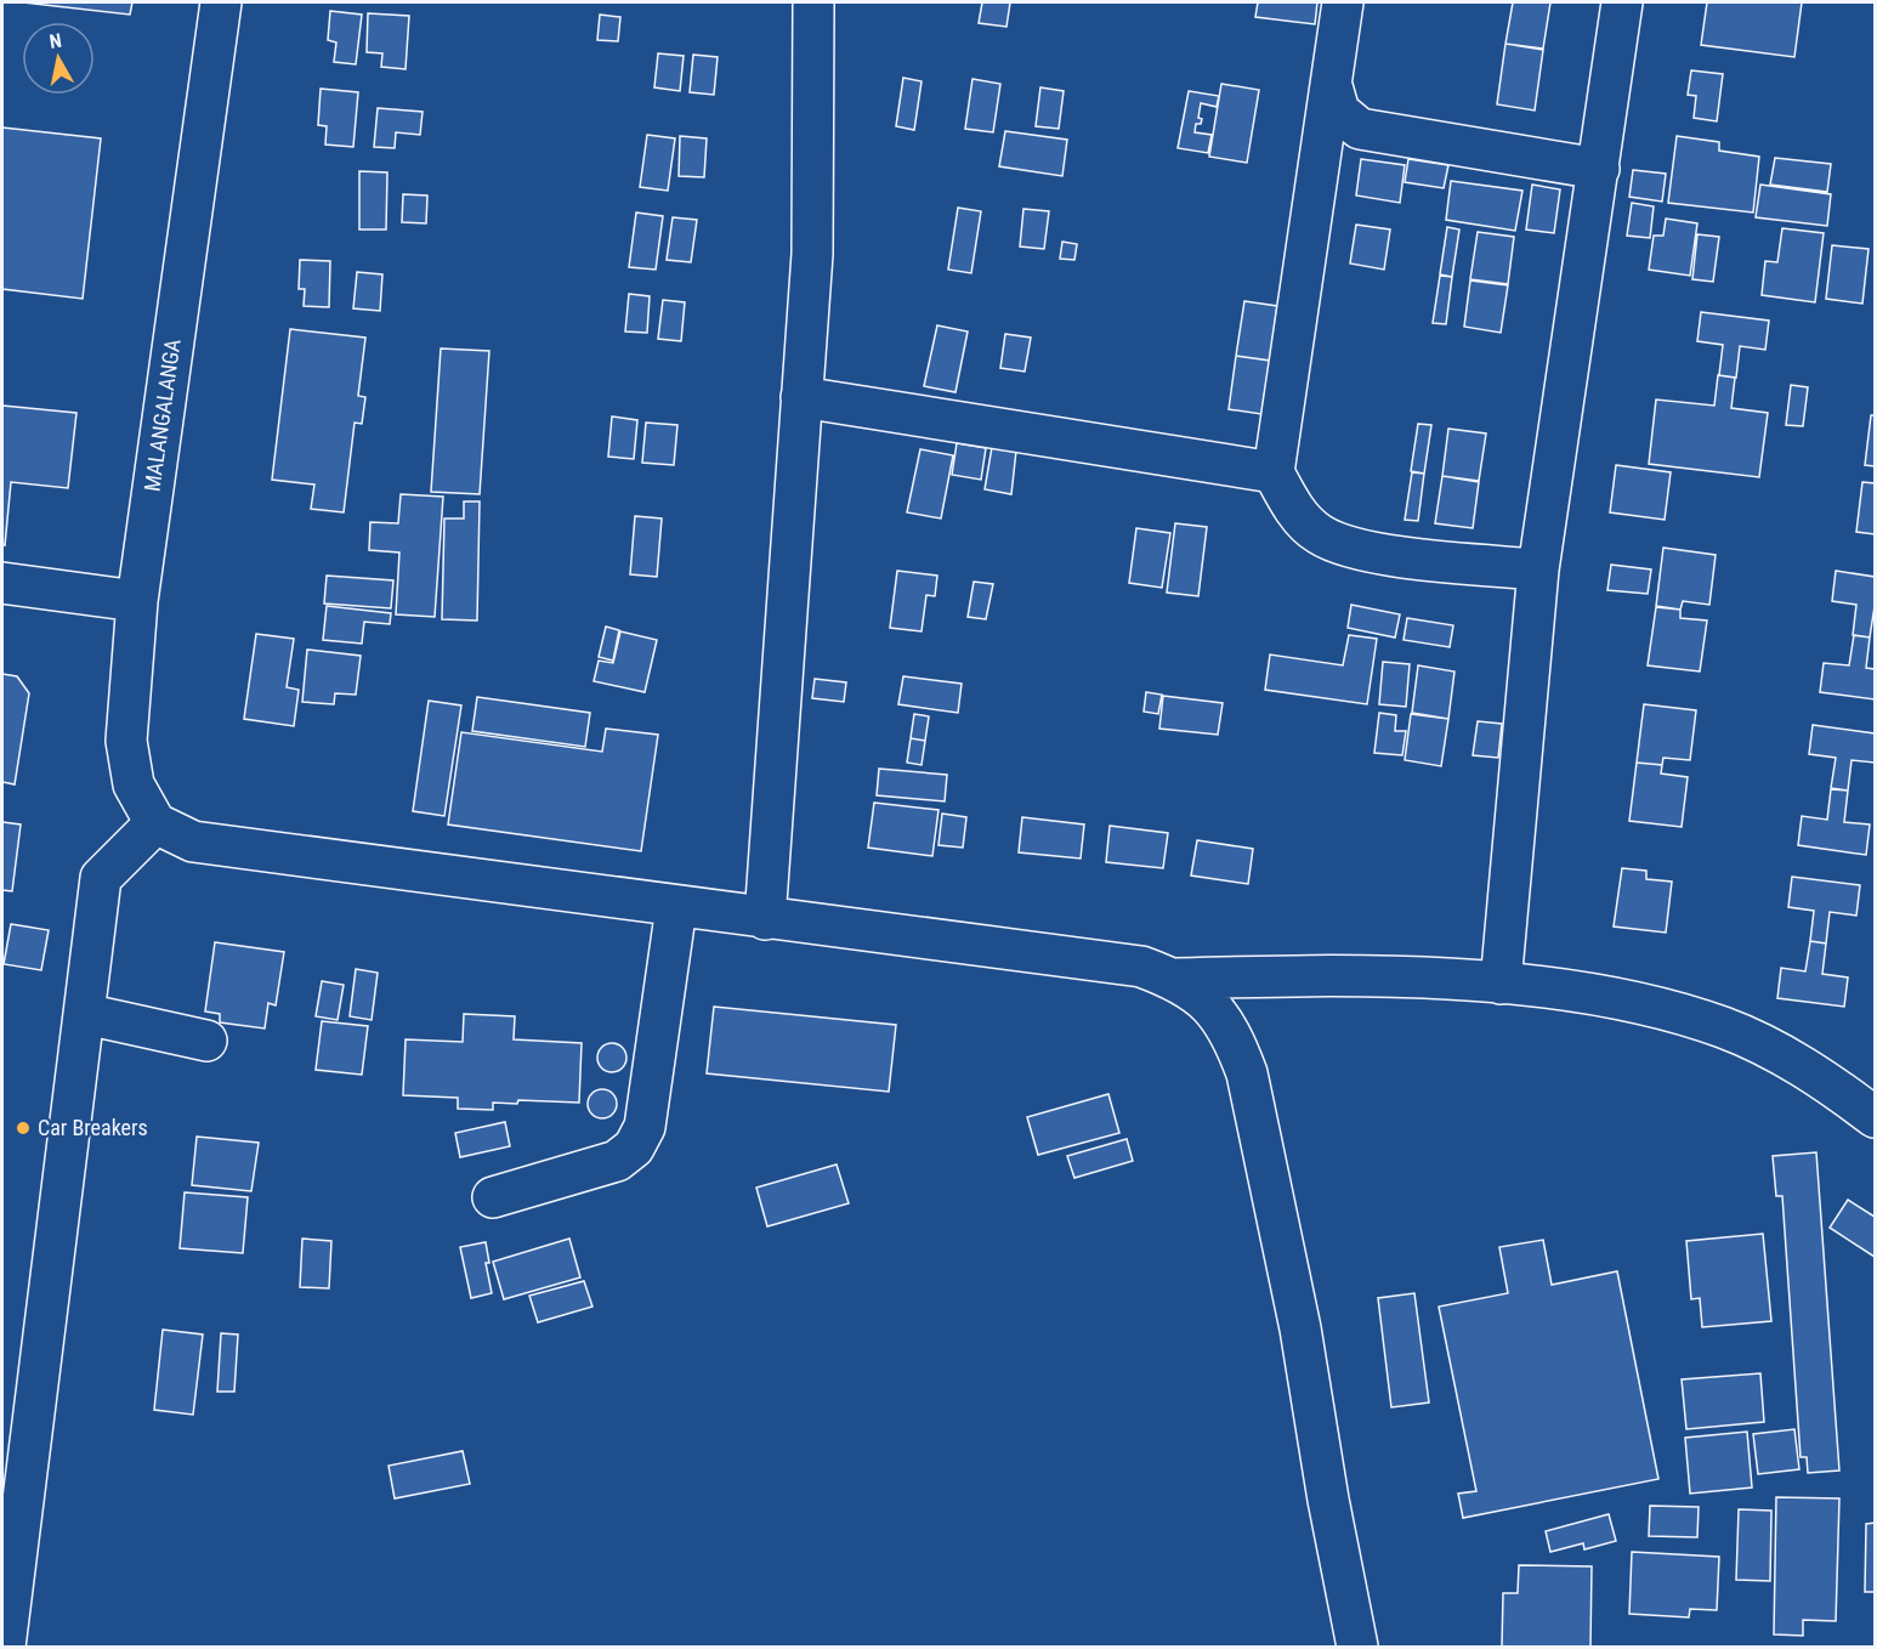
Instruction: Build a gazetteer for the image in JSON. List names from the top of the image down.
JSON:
{
  "streets": {
    "street": ["MALANGALANGA"]
  },
  "places": ["Car Breakers"],
  "north": "top"
}
